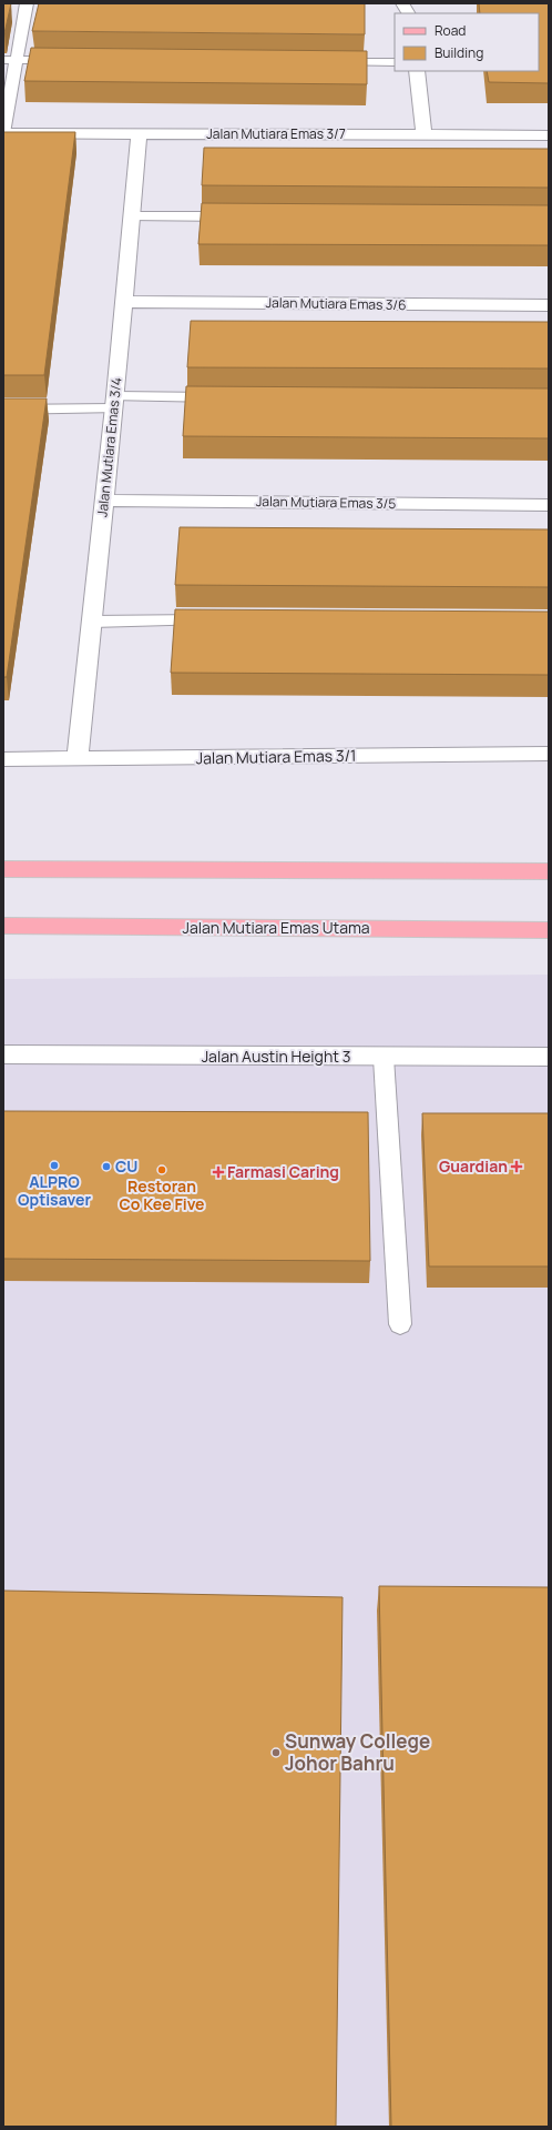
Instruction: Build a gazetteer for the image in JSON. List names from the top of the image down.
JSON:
{
  "streets": {
    "main road": ["Jalan Mutiara Emas Utama"],
    "street": [
      "Jalan Mutiara Emas 3/7",
      "Jalan Mutiara Emas 3/6",
      "Jalan Mutiara Emas 3/4",
      "Jalan Mutiara Emas 3/5",
      "Jalan Mutiara Emas 3/1",
      "Jalan Austin Height 3"
    ]
  },
  "crossings": [
    ["Jalan Mutiara Emas 3/7", "Jalan Mutiara Emas 3/4"],
    ["Jalan Mutiara Emas 3/6", "Jalan Mutiara Emas 3/4"],
    ["Jalan Mutiara Emas 3/4", "Jalan Mutiara Emas 3/5"],
    ["Jalan Mutiara Emas 3/4", "Jalan Mutiara Emas 3/1"]
  ],
  "places": {
    "other": [
      "ALPRO Optisaver",
      "CU",
      "Restoran Co Kee Five",
      "Sunway College Johor Bahru"
    ],
    "health": ["Guardian", "Farmasi Caring"]
  },
  "legend": ["Road", "Building"]
}
